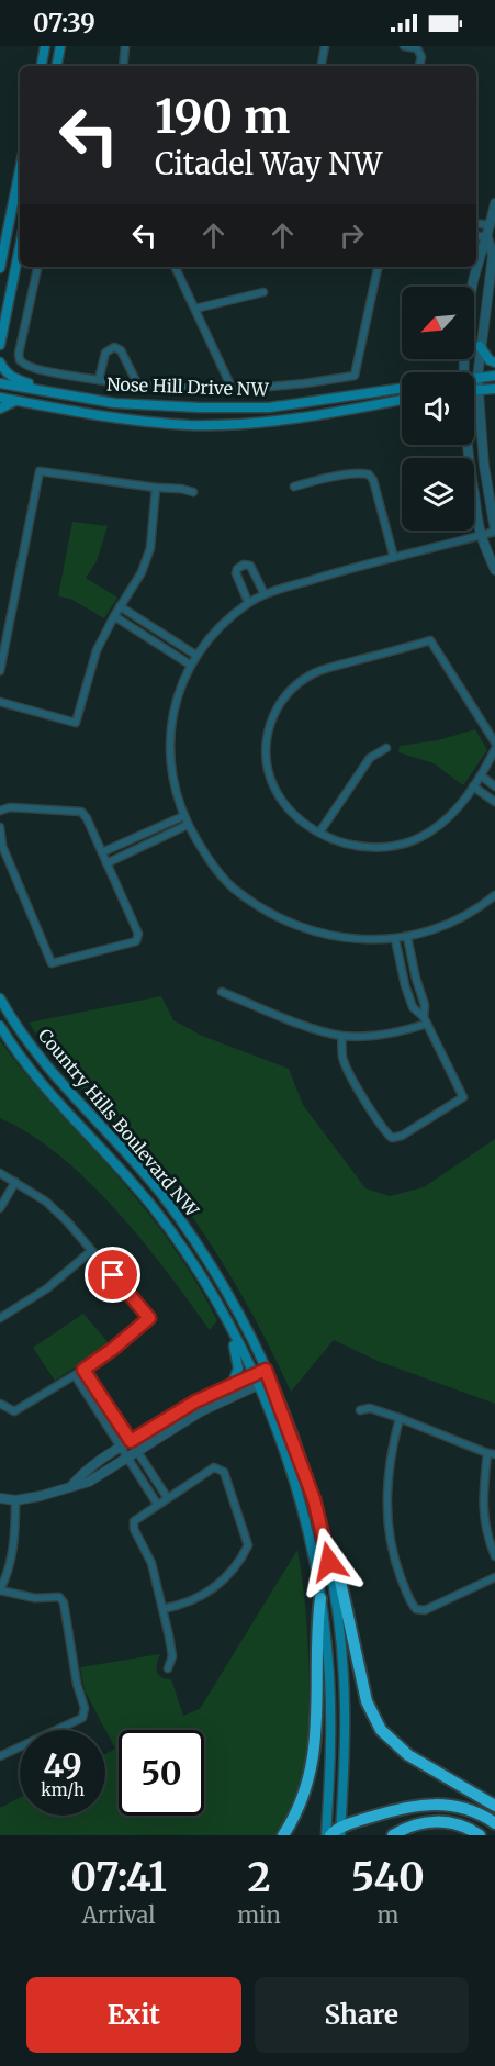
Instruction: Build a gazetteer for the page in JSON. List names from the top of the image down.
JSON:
{
  "streets": {
    "main road": ["Nose Hill Drive NW", "Country Hills Boulevard NW"]
  },
  "north": "bottom left",
  "page": {
    "status": "07:39",
    "turn": ["190 m", "Citadel Way NW"],
    "speed": "49 km/h",
    "limit": "50",
    "eta": [
      "07:41",
      "Arrival",
      "2",
      "min",
      "540",
      "m"
    ],
    "buttons": ["Exit", "Share"]
  }
}
